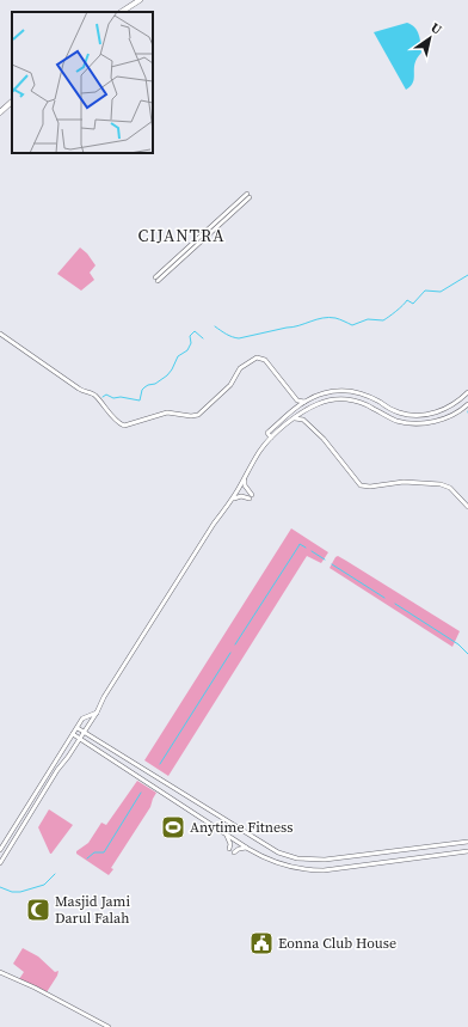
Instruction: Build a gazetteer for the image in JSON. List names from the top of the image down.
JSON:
{
  "districts": ["CIJANTRA"],
  "places": {
    "sports": ["Anytime Fitness"],
    "mosque": ["Masjid Jami Darul Falah"],
    "public building": ["Eonna Club House"]
  },
  "north": "top right"
}
